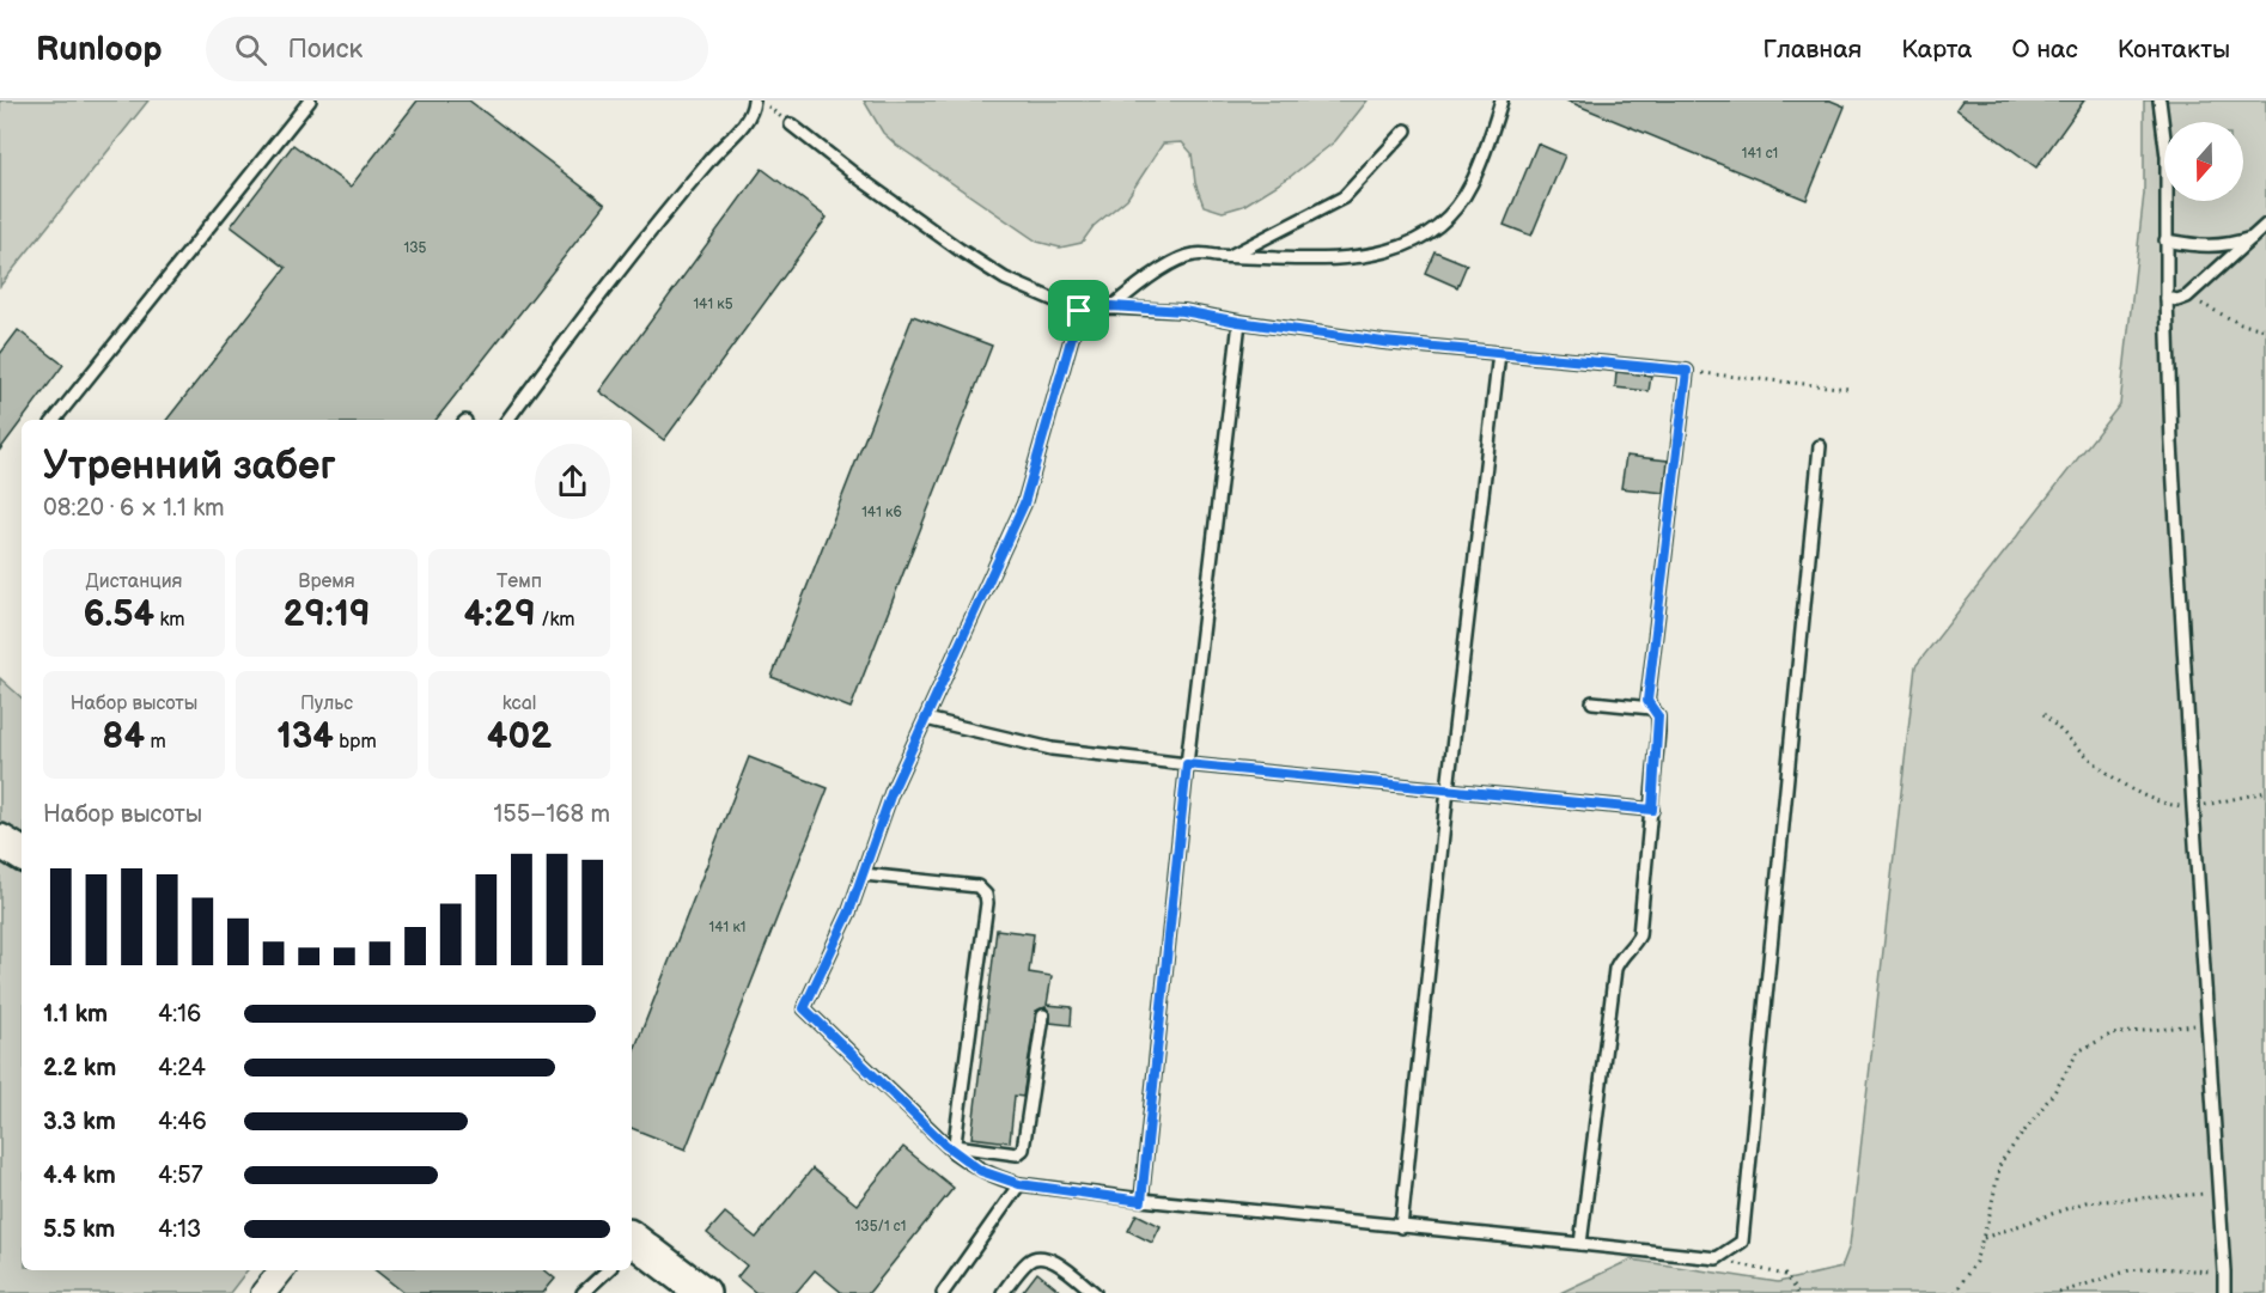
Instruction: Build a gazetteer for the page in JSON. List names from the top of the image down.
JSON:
{
  "house_numbers": [
    "141 с1",
    "135",
    "141 к5",
    "141 к6",
    "141 к1",
    "135/1 с1"
  ],
  "north": "bottom",
  "page": {
    "header": "Runloop",
    "search": "Поиск",
    "nav": [
      "Главная",
      "Карта",
      "О нас",
      "Контакты"
    ],
    "heading": ["Утренний забег", "08:20 · 6 × 1.1 km"],
    "stats": [
      ["Дистанция", "6.54 km"],
      ["Время", "29:19"],
      ["Темп", "4:29 /km"],
      ["Набор высоты", "84 m"],
      ["Пульс", "134 bpm"],
      ["kcal", "402"]
    ],
    "chart": ["Набор высоты", "155–168 m"],
    "list": [
      {
        "name": "1.1 km",
        "note": "4:16"
      },
      {
        "name": "2.2 km",
        "note": "4:24"
      },
      {
        "name": "3.3 km",
        "note": "4:46"
      },
      {
        "name": "4.4 km",
        "note": "4:57"
      },
      {
        "name": "5.5 km",
        "note": "4:13"
      }
    ]
  }
}
